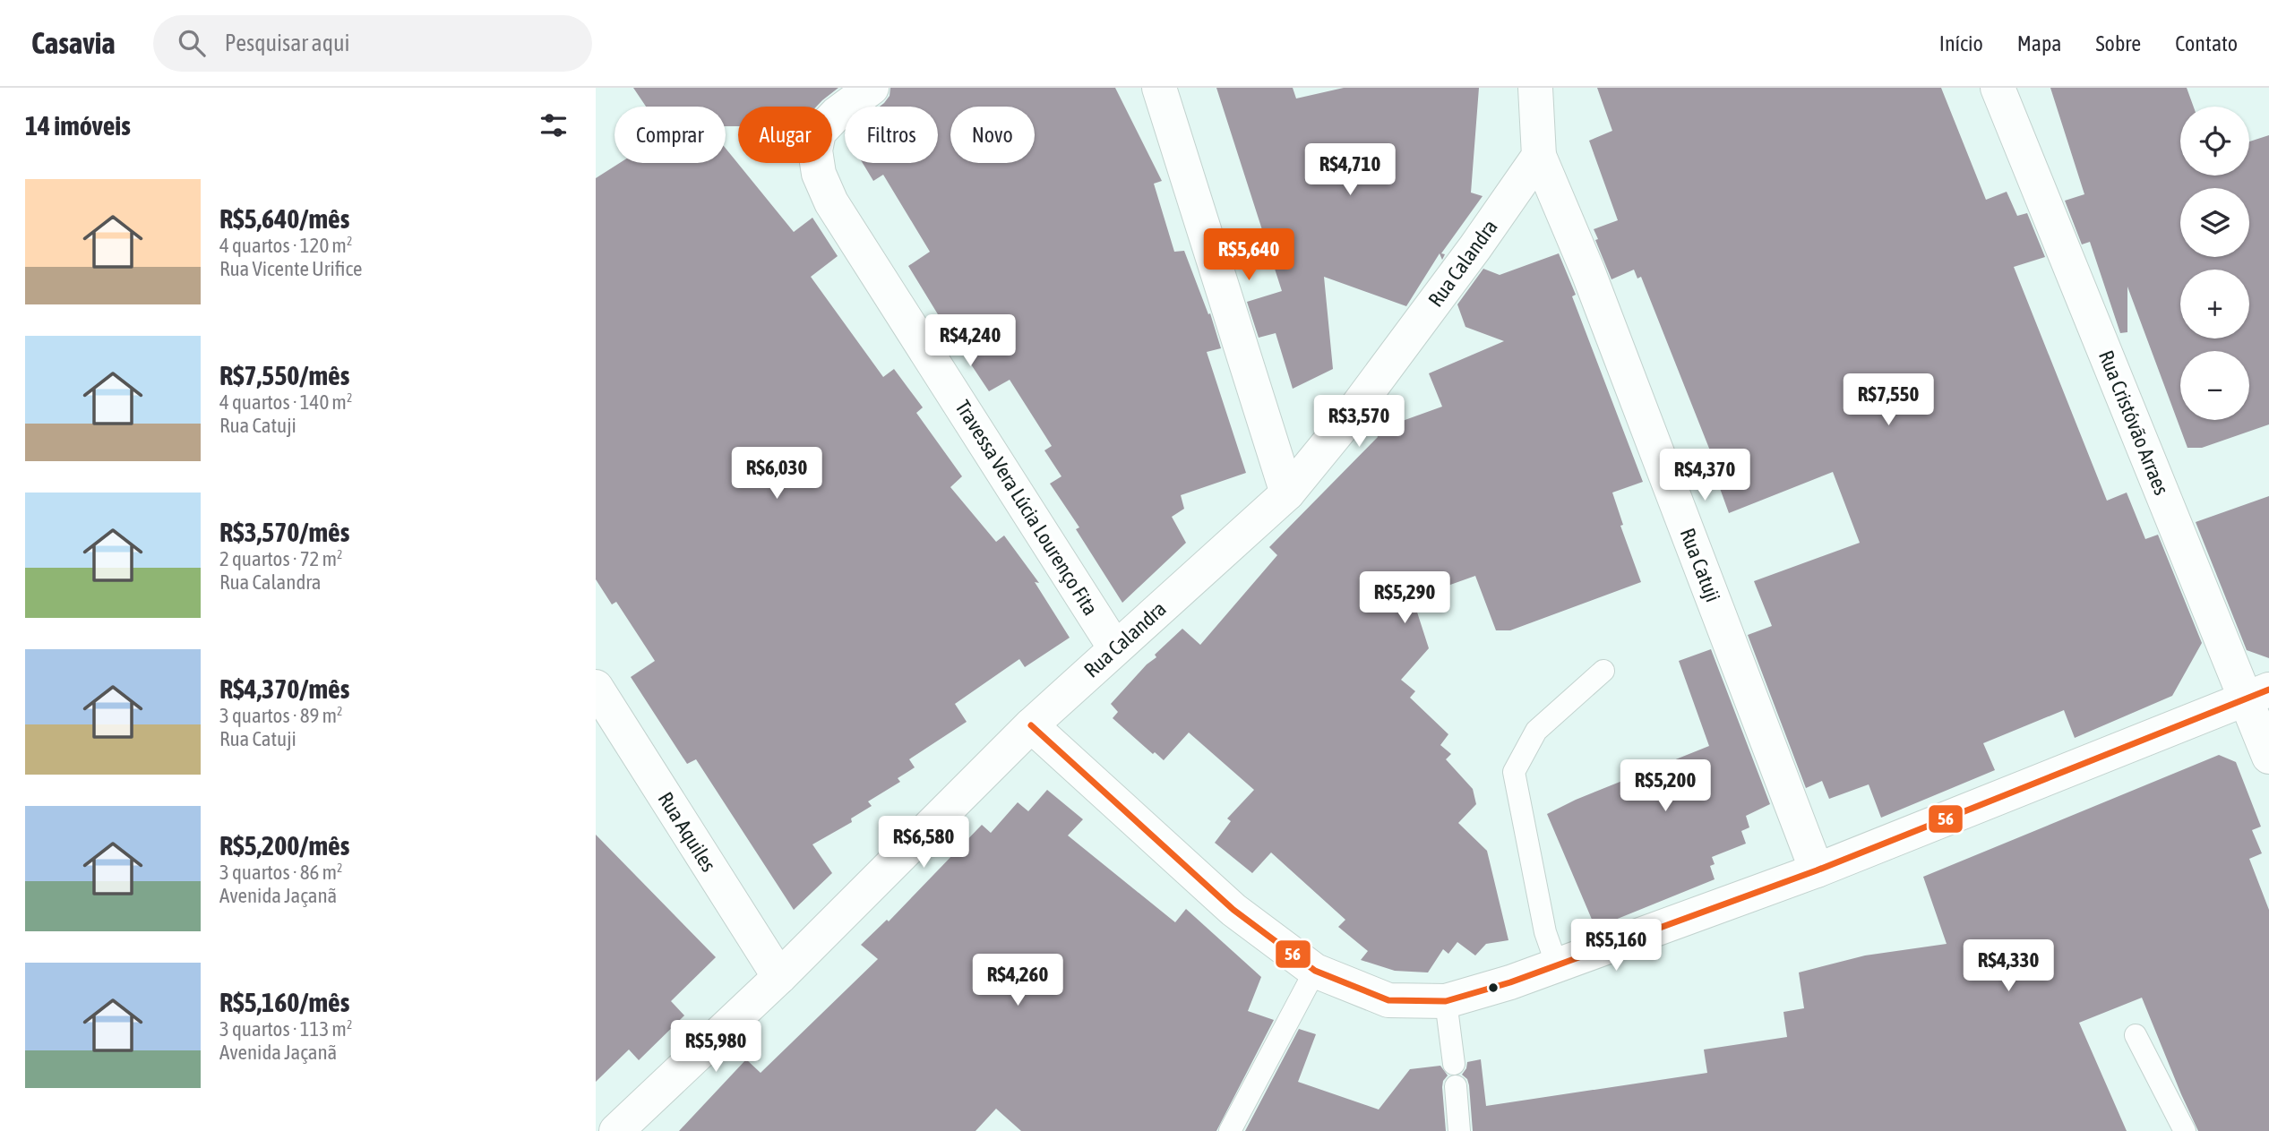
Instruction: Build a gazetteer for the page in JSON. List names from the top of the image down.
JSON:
{
  "streets": {
    "street": [
      "Rua Calandra",
      "Rua Cristóvão Arraes",
      "Travessa Vera Lúcia Lourenço Fita",
      "Rua Catuji",
      "Rua Aquiles"
    ]
  },
  "crossings": [
    ["Rua Calandra", "Travessa Vera Lúcia Lourenço Fita"],
    ["Rua Calandra", "Rua Catuji"],
    ["Rua Calandra", "Rua Aquiles"]
  ],
  "lines": ["transit line 56"],
  "page": {
    "header": "Casavia",
    "search": "Pesquisar aqui",
    "nav": [
      "Início",
      "Mapa",
      "Sobre",
      "Contato"
    ],
    "heading": "14 imóveis",
    "map_buttons": ["+", "−"],
    "chip": [
      "Comprar",
      "Alugar",
      "Filtros",
      "Novo"
    ],
    "price": [
      "R$4,710",
      "R$5,640",
      "R$4,240",
      "R$7,550",
      "R$3,570",
      "R$6,030",
      "R$4,370",
      "R$5,290",
      "R$5,200",
      "R$6,580",
      "R$5,160",
      "R$4,330",
      "R$4,260",
      "R$5,980"
    ],
    "list": [
      {
        "name": "R$5,640/mês",
        "note": "4 quartos · 120 m² · Rua Vicente Urifice"
      },
      {
        "name": "R$7,550/mês",
        "note": "4 quartos · 140 m² · Rua Catuji"
      },
      {
        "name": "R$3,570/mês",
        "note": "2 quartos · 72 m² · Rua Calandra"
      },
      {
        "name": "R$4,370/mês",
        "note": "3 quartos · 89 m² · Rua Catuji"
      },
      {
        "name": "R$5,200/mês",
        "note": "3 quartos · 86 m² · Avenida Jaçanã"
      },
      {
        "name": "R$5,160/mês",
        "note": "3 quartos · 113 m² · Avenida Jaçanã"
      }
    ]
  }
}
